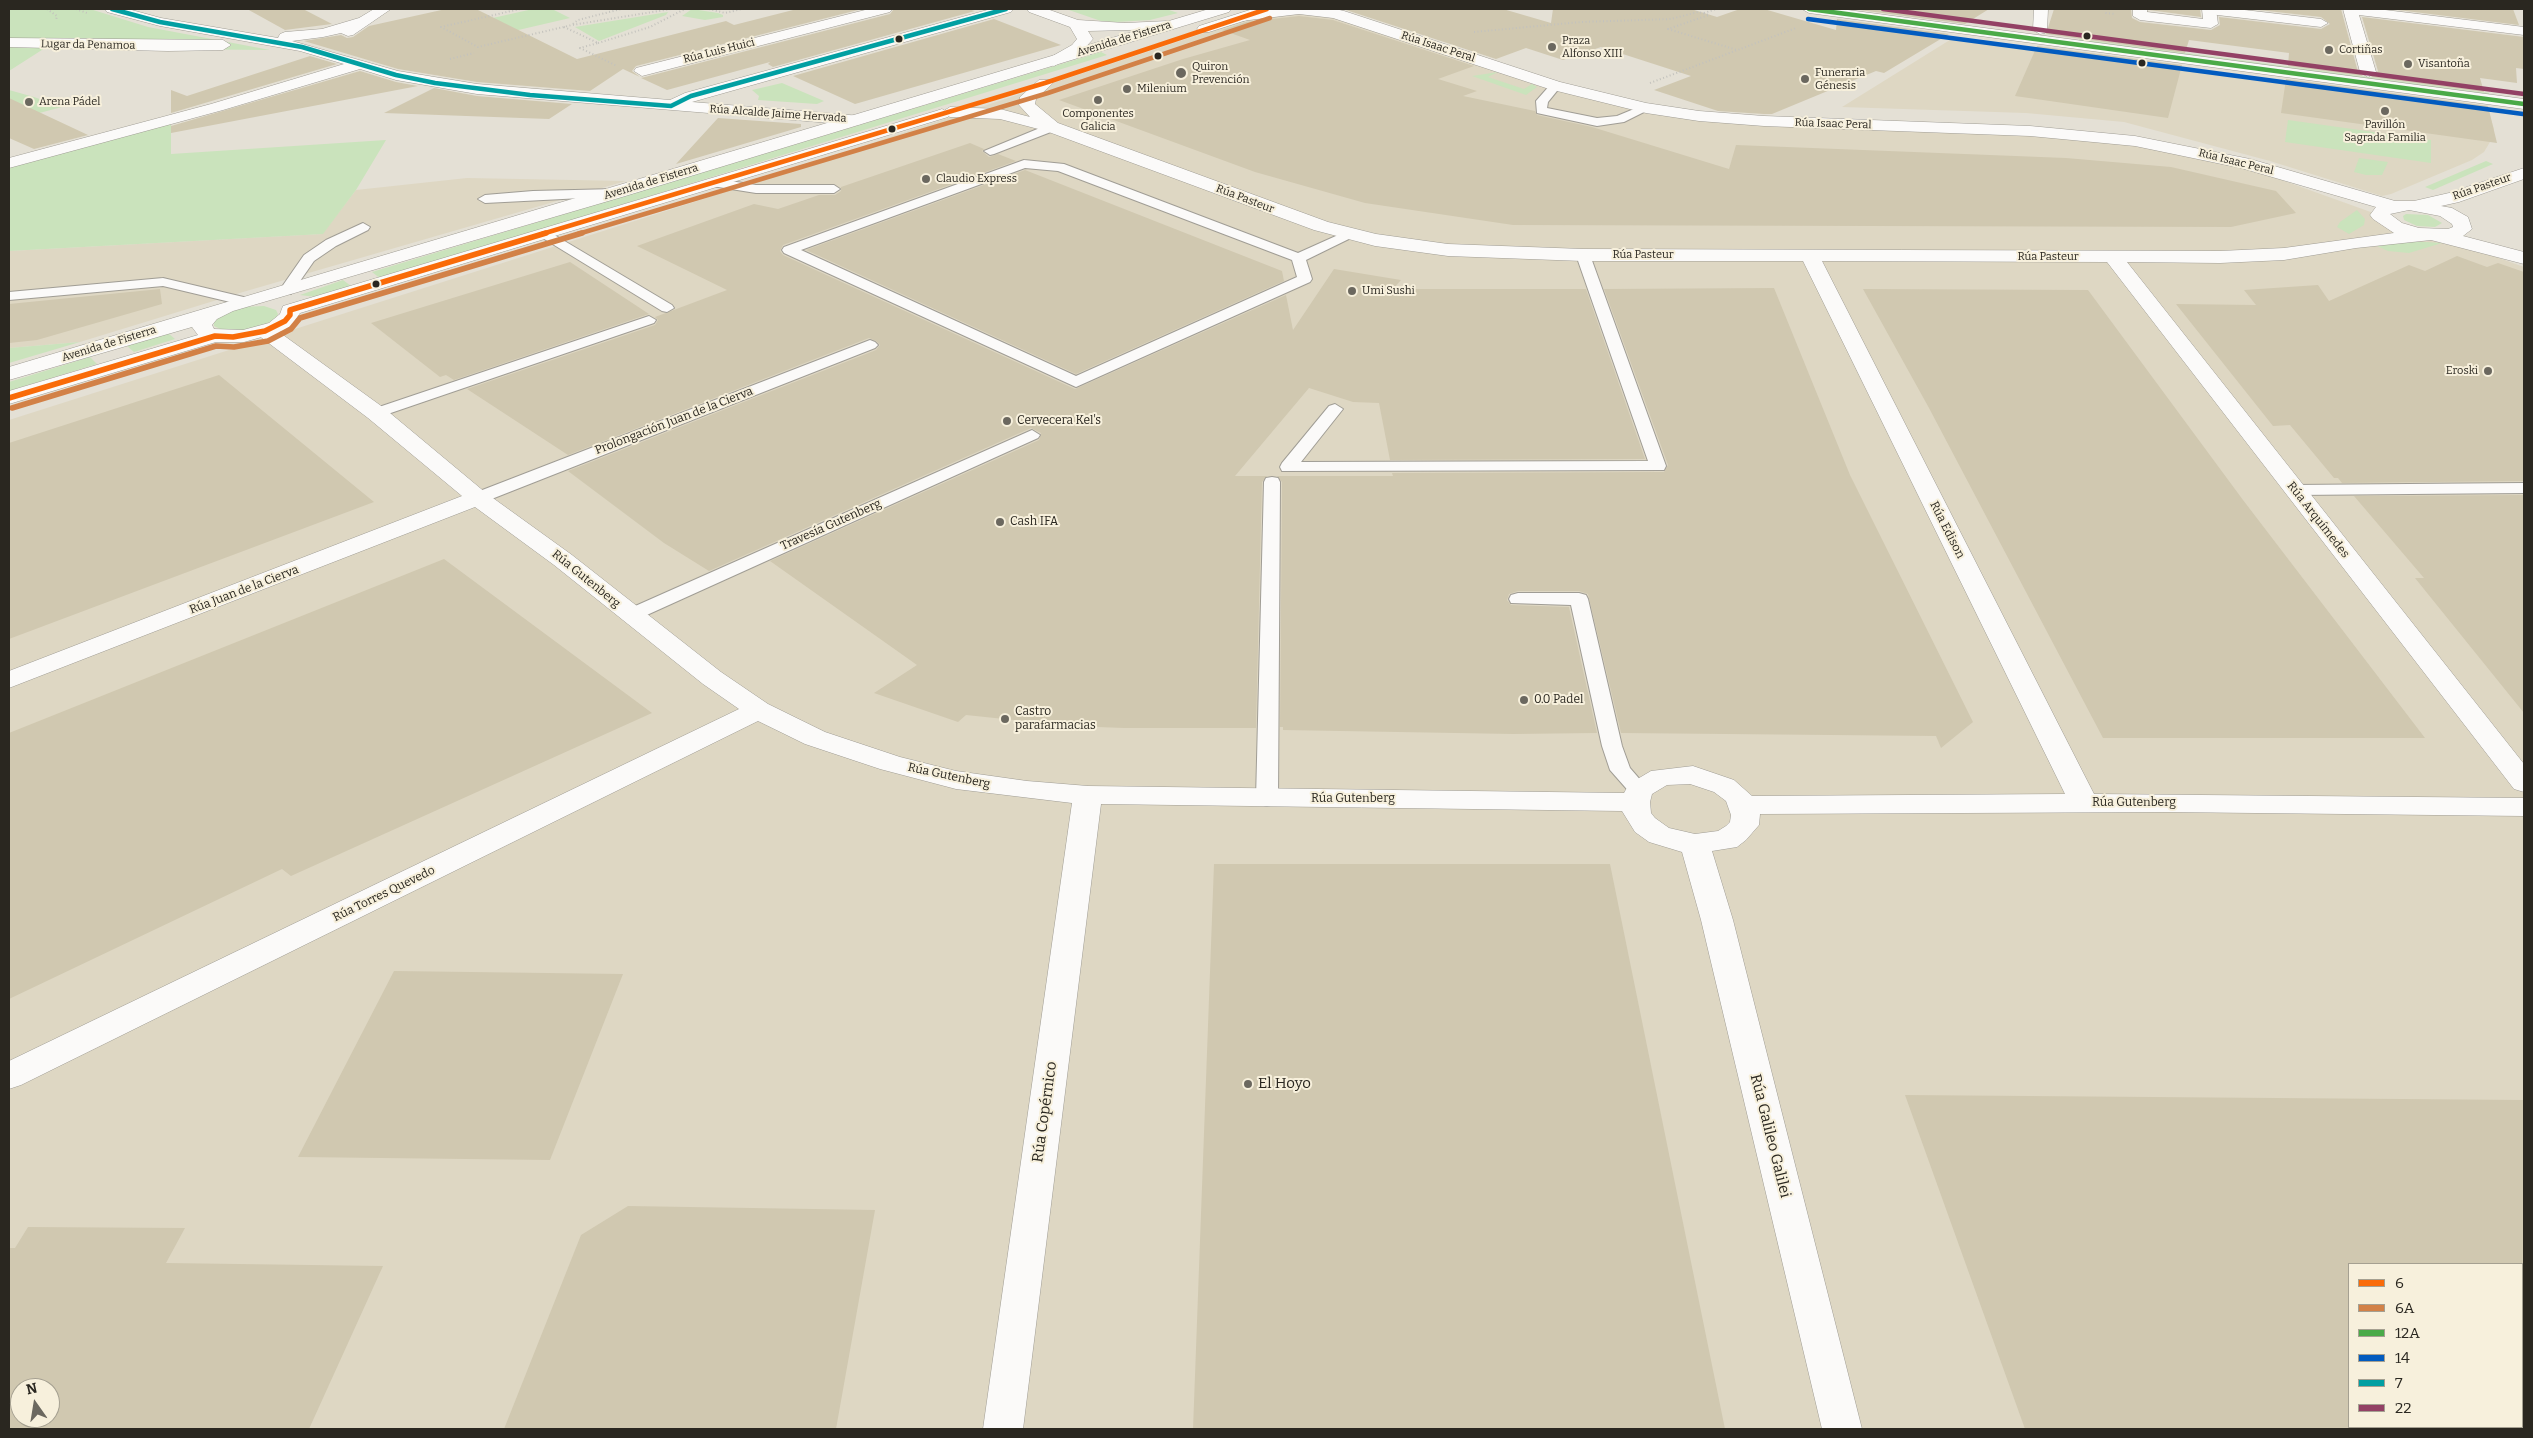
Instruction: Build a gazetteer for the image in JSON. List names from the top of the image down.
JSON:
{
  "streets": {
    "street": [
      "Avenida de Fisterra",
      "Lugar da Penamoa",
      "Rúa Isaac Peral",
      "Rúa Luis Huici",
      "Rúa Alcalde Jaime Hervada",
      "Rúa Pasteur",
      "Rúa Arquímedes",
      "Rúa Edison",
      "Rúa Gutenberg",
      "Rúa Juan de la Cierva",
      "Rúa Torres Quevedo",
      "Rúa Copérnico",
      "Rúa Galileo Galilei"
    ],
    "lane": ["Prolongación Juan de la Cierva", "Travesía Gutenberg"]
  },
  "crossings": [
    ["Avenida de Fisterra", "Rúa Isaac Peral"],
    ["Avenida de Fisterra", "Rúa Alcalde Jaime Hervada"],
    ["Avenida de Fisterra", "Rúa Pasteur"],
    ["Avenida de Fisterra", "Rúa Gutenberg"],
    ["Lugar da Penamoa", "Rúa Alcalde Jaime Hervada"],
    ["Rúa Isaac Peral", "Rúa Pasteur"],
    ["Rúa Pasteur", "Rúa Arquímedes"],
    ["Rúa Pasteur", "Rúa Edison"],
    ["Prolongación Juan de la Cierva", "Rúa Gutenberg"],
    ["Prolongación Juan de la Cierva", "Rúa Juan de la Cierva"],
    ["Travesía Gutenberg", "Rúa Gutenberg"],
    ["Rúa Edison", "Rúa Gutenberg"],
    ["Rúa Gutenberg", "Rúa Juan de la Cierva"],
    ["Rúa Gutenberg", "Rúa Torres Quevedo"],
    ["Rúa Gutenberg", "Rúa Copérnico"],
    ["Rúa Gutenberg", "Rúa Galileo Galilei"]
  ],
  "places": [
    "Praza Alfonso XIII",
    "Cortiñas",
    "Visantoña",
    "Quiron Prevención",
    "Funeraria Génesis",
    "Milenium",
    "Componentes Galicia",
    "Arena Pádel",
    "Pavillón Sagrada Familia",
    "Claudio Express",
    "Umi Sushi",
    "Eroski",
    "Cervecera Kel's",
    "Cash IFA",
    "0.0 Padel",
    "Castro parafarmacias",
    "El Hoyo"
  ],
  "lines": [
    "transit line 6",
    "transit line 12A",
    "transit line 7",
    "transit line 22",
    "transit line 6A",
    "transit line 14"
  ],
  "legend": [
    "6",
    "6A",
    "12A",
    "14",
    "7",
    "22"
  ],
  "north": "top"
}
